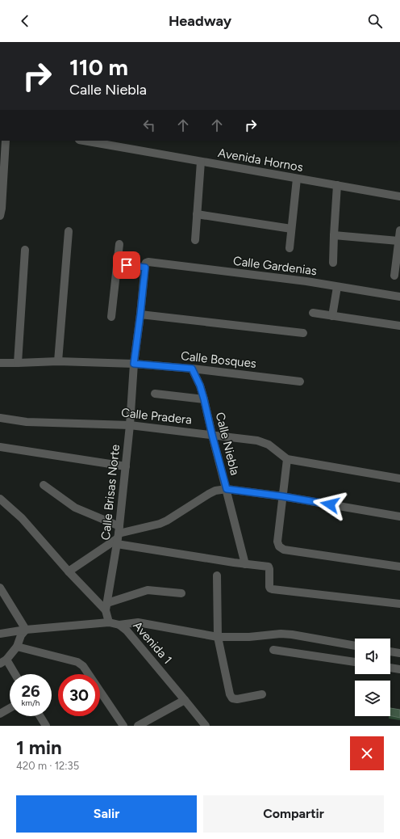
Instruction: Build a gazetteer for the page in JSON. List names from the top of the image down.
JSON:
{
  "streets": {
    "street": [
      "Avenida Hornos",
      "Calle Gardenias",
      "Calle Bosques",
      "Calle Pradera",
      "Calle Niebla",
      "Calle Brisas Norte",
      "Avenida 1"
    ]
  },
  "crossings": [
    ["Calle Gardenias", "Calle Brisas Norte"],
    ["Calle Bosques", "Calle Niebla"],
    ["Calle Bosques", "Calle Brisas Norte"],
    ["Calle Pradera", "Calle Niebla"],
    ["Calle Pradera", "Calle Brisas Norte"],
    ["Calle Brisas Norte", "Avenida 1"]
  ],
  "page": {
    "header": "Headway",
    "turn": ["110 m", "Calle Niebla"],
    "speed": "26 km/h",
    "limit": "30",
    "heading": ["1 min", "420 m · 12:35"],
    "buttons": ["Salir", "Compartir"]
  }
}
